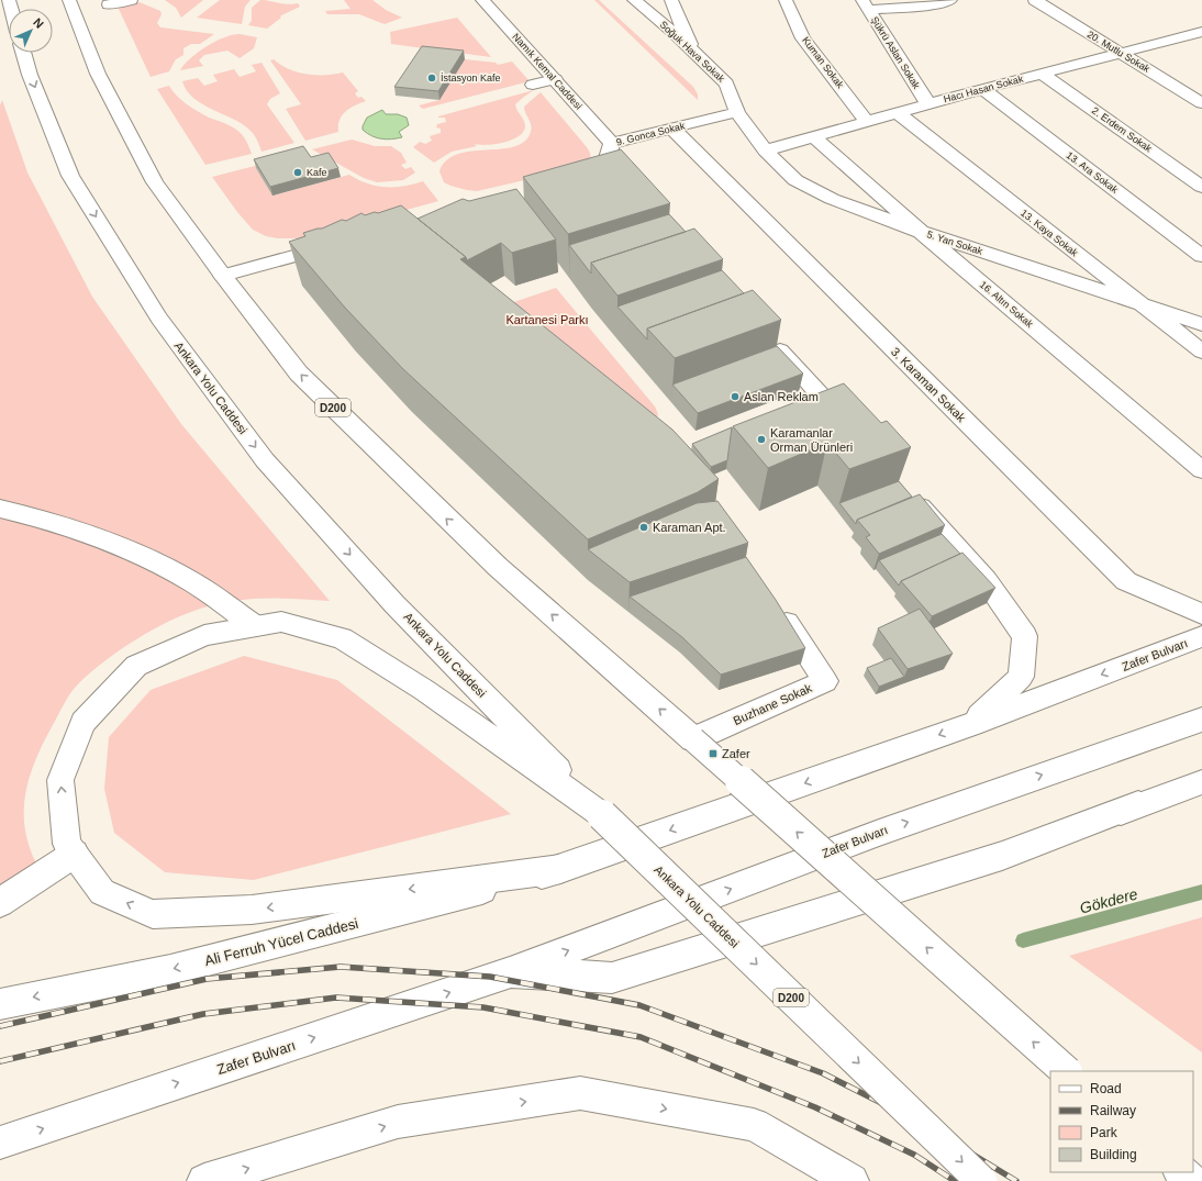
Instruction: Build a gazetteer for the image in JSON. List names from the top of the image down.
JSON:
{
  "streets": {
    "main road": [
      "Soğuk Hava Sokak",
      "20. Mutlu Sokak",
      "Şükrü Aslan Sokak",
      "Kuman Sokak",
      "Namık Kemal Caddesi",
      "Hacı Hasan Sokak",
      "2. Erdem Sokak",
      "9. Gonca Sokak",
      "13. Ara Sokak",
      "13. Kaya Sokak",
      "5. Yan Sokak",
      "16. Altın Sokak",
      "3. Karaman Sokak",
      "Ankara Yolu Caddesi",
      "D200",
      "Zafer Bulvarı",
      "Buzhane Sokak",
      "Ali Ferruh Yücel Caddesi"
    ]
  },
  "crossings": [
    ["Soğuk Hava Sokak", "9. Gonca Sokak"],
    ["Soğuk Hava Sokak", "5. Yan Sokak"],
    ["20. Mutlu Sokak", "Hacı Hasan Sokak"],
    ["Şükrü Aslan Sokak", "Hacı Hasan Sokak"],
    ["Kuman Sokak", "Hacı Hasan Sokak"],
    ["Namık Kemal Caddesi", "9. Gonca Sokak"],
    ["Hacı Hasan Sokak", "2. Erdem Sokak"],
    ["Hacı Hasan Sokak", "13. Ara Sokak"],
    ["Hacı Hasan Sokak", "13. Kaya Sokak"],
    ["Hacı Hasan Sokak", "5. Yan Sokak"],
    ["Hacı Hasan Sokak", "16. Altın Sokak"],
    ["9. Gonca Sokak", "5. Yan Sokak"],
    ["9. Gonca Sokak", "3. Karaman Sokak"],
    ["13. Kaya Sokak", "5. Yan Sokak"],
    ["5. Yan Sokak", "16. Altın Sokak"],
    ["D200", "Buzhane Sokak"],
    ["Zafer Bulvarı", "Ali Ferruh Yücel Caddesi"]
  ],
  "water": ["Gökdere"],
  "parks": ["Kartanesi Parkı"],
  "places": {
    "other": [
      "İstasyon Kafe",
      "Kafe",
      "Aslan Reklam",
      "Karamanlar Orman Ürünleri",
      "Karaman Apt."
    ],
    "transit": ["Zafer"]
  },
  "legend": [
    "Road",
    "Railway",
    "Park",
    "Building"
  ],
  "north": "top right"
}
